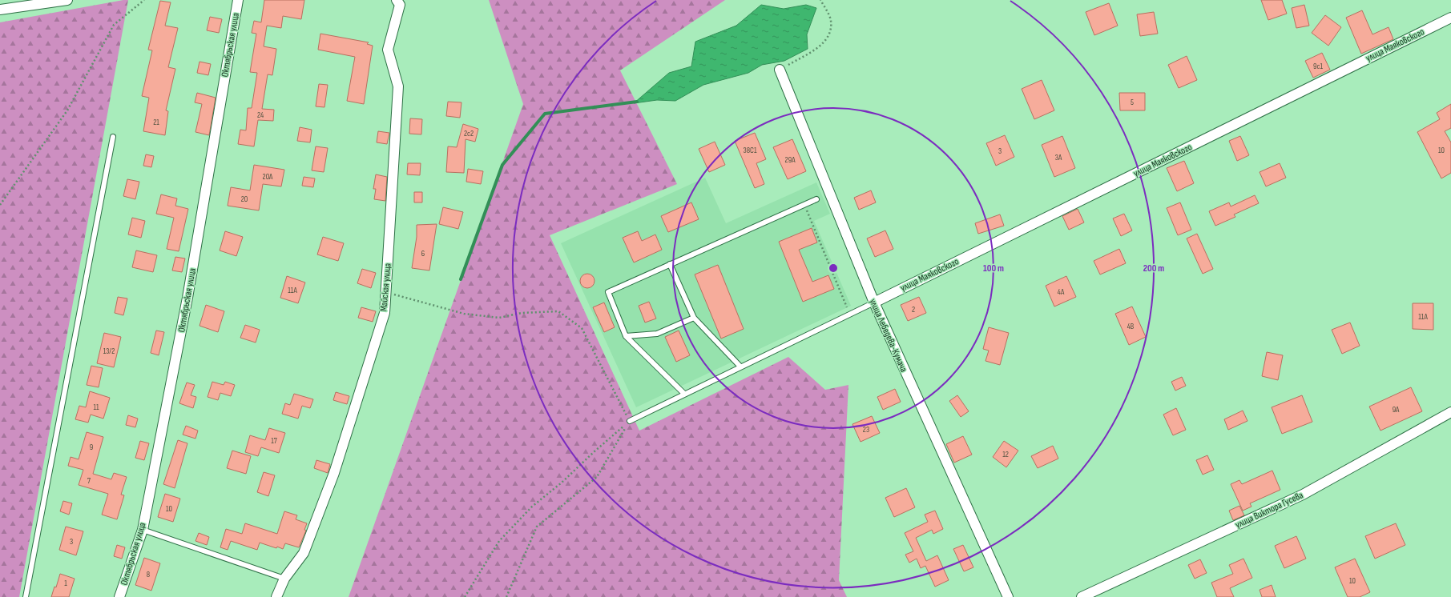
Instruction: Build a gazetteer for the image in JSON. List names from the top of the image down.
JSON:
{
  "streets": {
    "street": [
      "Октябрьская улица",
      "улица Маяковского",
      "Майская улица",
      "улица Лебедева-Кумача",
      "улица Виктора Гусева"
    ]
  },
  "crossings": [
    ["улица Маяковского", "улица Лебедева-Кумача"]
  ],
  "house_numbers": [
    "9с1",
    "5",
    "24",
    "21",
    "2с2",
    "38С1",
    "10",
    "3",
    "3А",
    "29А",
    "20А",
    "20",
    "6",
    "11А",
    "4А",
    "2",
    "11А",
    "4В",
    "13/2",
    "11",
    "9А",
    "23",
    "17",
    "9",
    "12",
    "7",
    "10",
    "3",
    "8",
    "10",
    "1"
  ],
  "rings": ["100 m", "200 m"]
}
